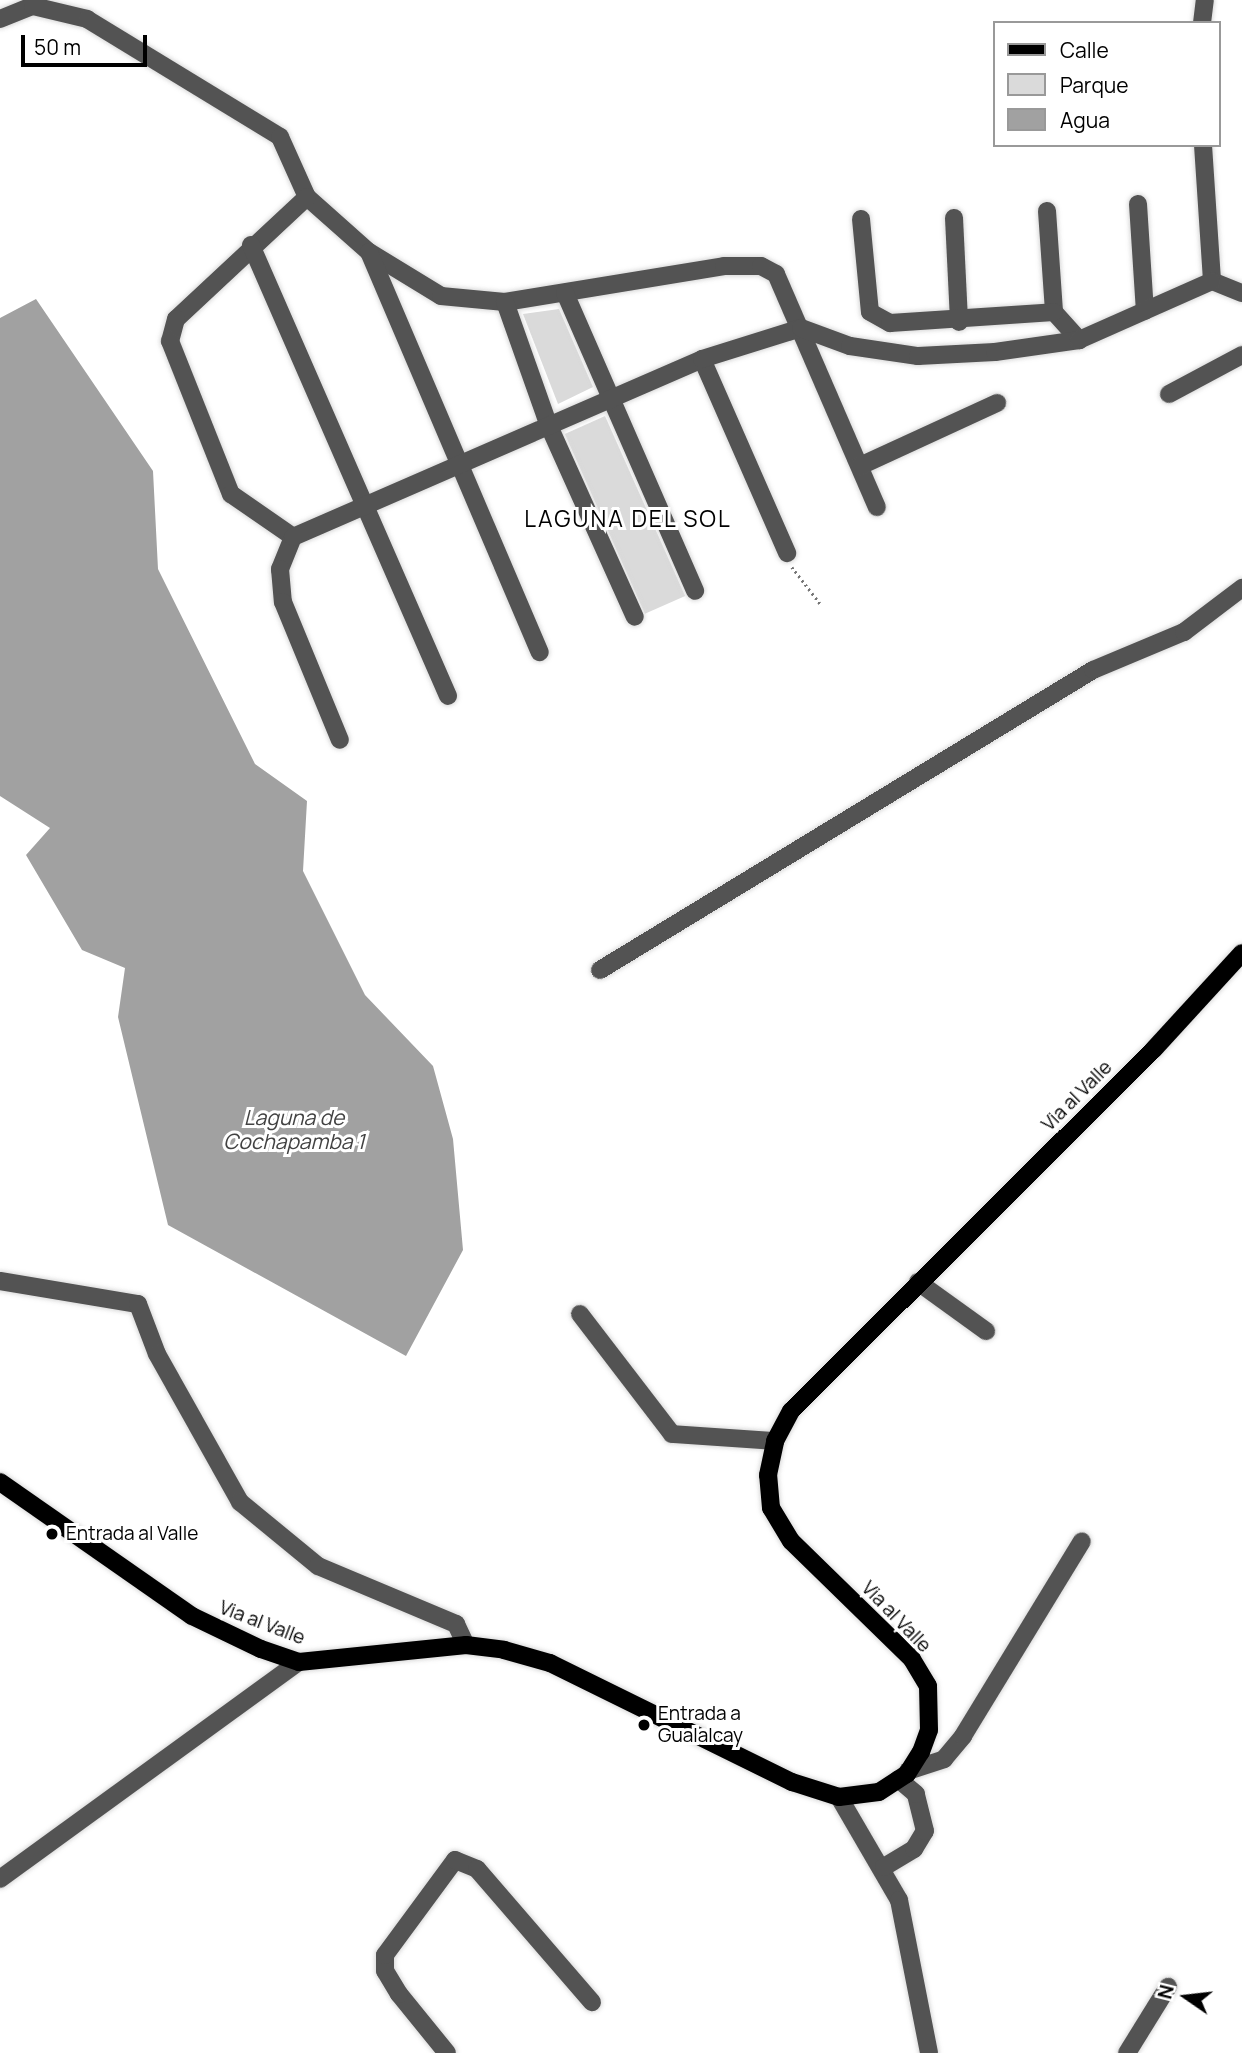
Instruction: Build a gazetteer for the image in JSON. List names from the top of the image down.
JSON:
{
  "streets": {
    "main road": ["Via al Valle"]
  },
  "districts": ["LAGUNA DEL SOL"],
  "water": ["Laguna de Cochapamba 1"],
  "places": ["Entrada al Valle", "Entrada a Gualalcay"],
  "legend": ["Calle", "Parque", "Agua"],
  "scale_bar": "50 m",
  "north": "left"
}
